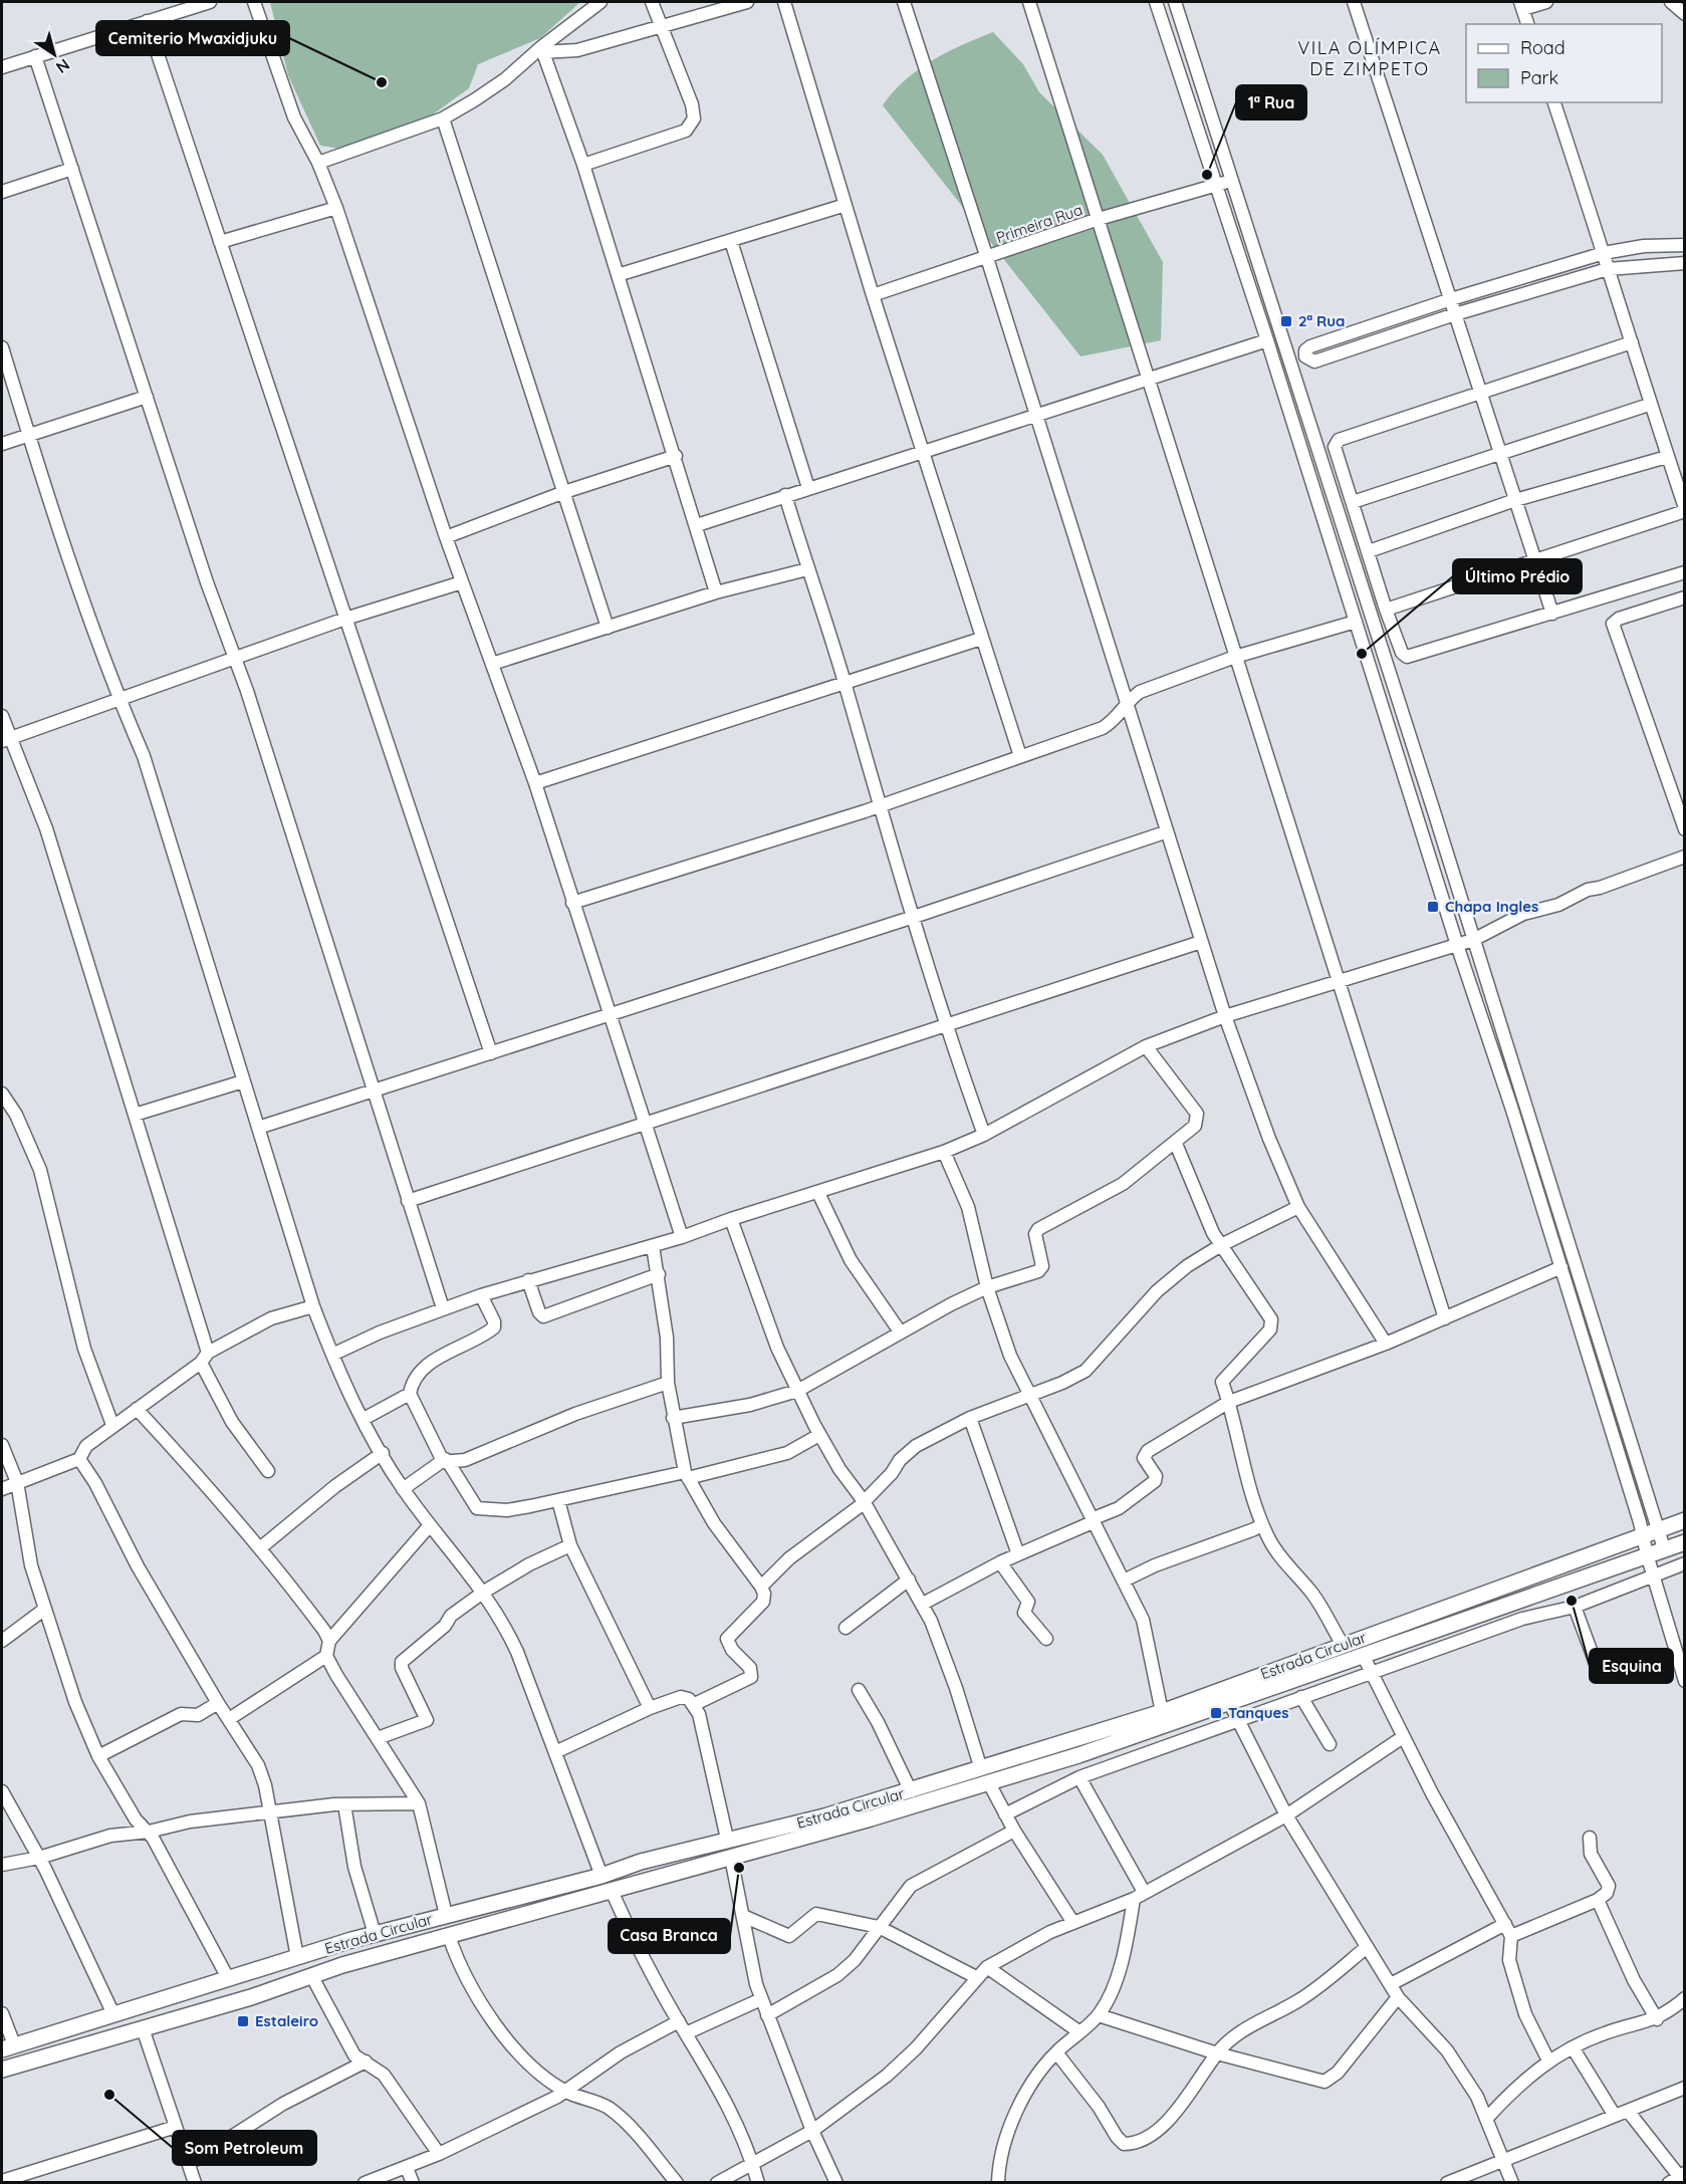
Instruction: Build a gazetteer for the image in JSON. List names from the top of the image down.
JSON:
{
  "streets": {
    "main road": ["Estrada Circular"],
    "street": ["Primeira Rua"]
  },
  "districts": ["VILA OLÍMPICA DE ZIMPETO"],
  "places": {
    "other": [
      "Cemiterio Mwaxidjuku",
      "1ª Rua",
      "Último Prédio",
      "Esquina",
      "Casa Branca",
      "Som Petroleum"
    ],
    "transit": [
      "2ª Rua",
      "Chapa Ingles",
      "Tanques",
      "Estaleiro"
    ]
  },
  "legend": ["Road", "Park"],
  "north": "bottom right"
}
